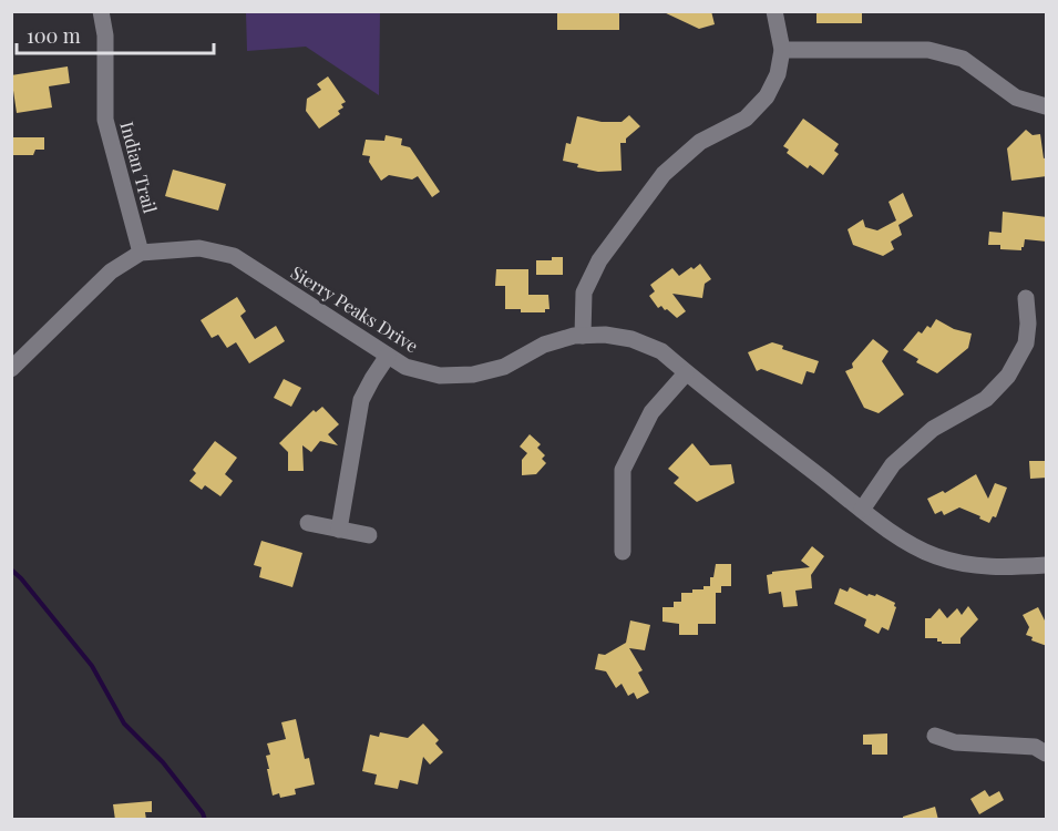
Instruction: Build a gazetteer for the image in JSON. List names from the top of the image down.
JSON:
{
  "streets": {
    "street": ["Indian Trail", "Sierry Peaks Drive"]
  },
  "crossings": [
    ["Indian Trail", "Sierry Peaks Drive"]
  ],
  "scale_bar": "100 m"
}
